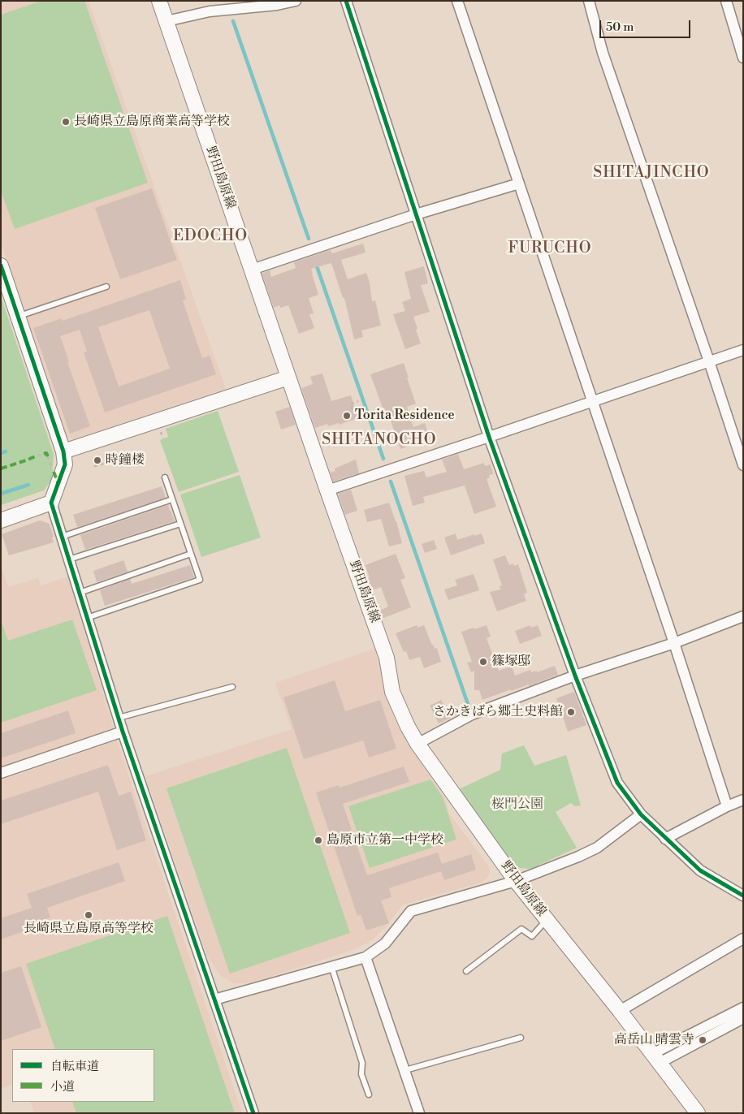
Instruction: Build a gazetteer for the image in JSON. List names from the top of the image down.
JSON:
{
  "streets": {
    "main road": ["野田島原線"]
  },
  "districts": [
    "SHITAJINCHO",
    "EDOCHO",
    "FURUCHO",
    "SHITANOCHO"
  ],
  "parks": ["桜門公園"],
  "places": [
    "長崎県立島原商業高等学校",
    "Torita Residence",
    "時鐘楼",
    "篠塚邸",
    "さかきばら郷土史料館",
    "島原市立第一中学校",
    "長崎県立島原高等学校",
    "高岳山 晴雲寺"
  ],
  "legend": ["自転車道", "小道"],
  "scale_bar": "50 m"
}
